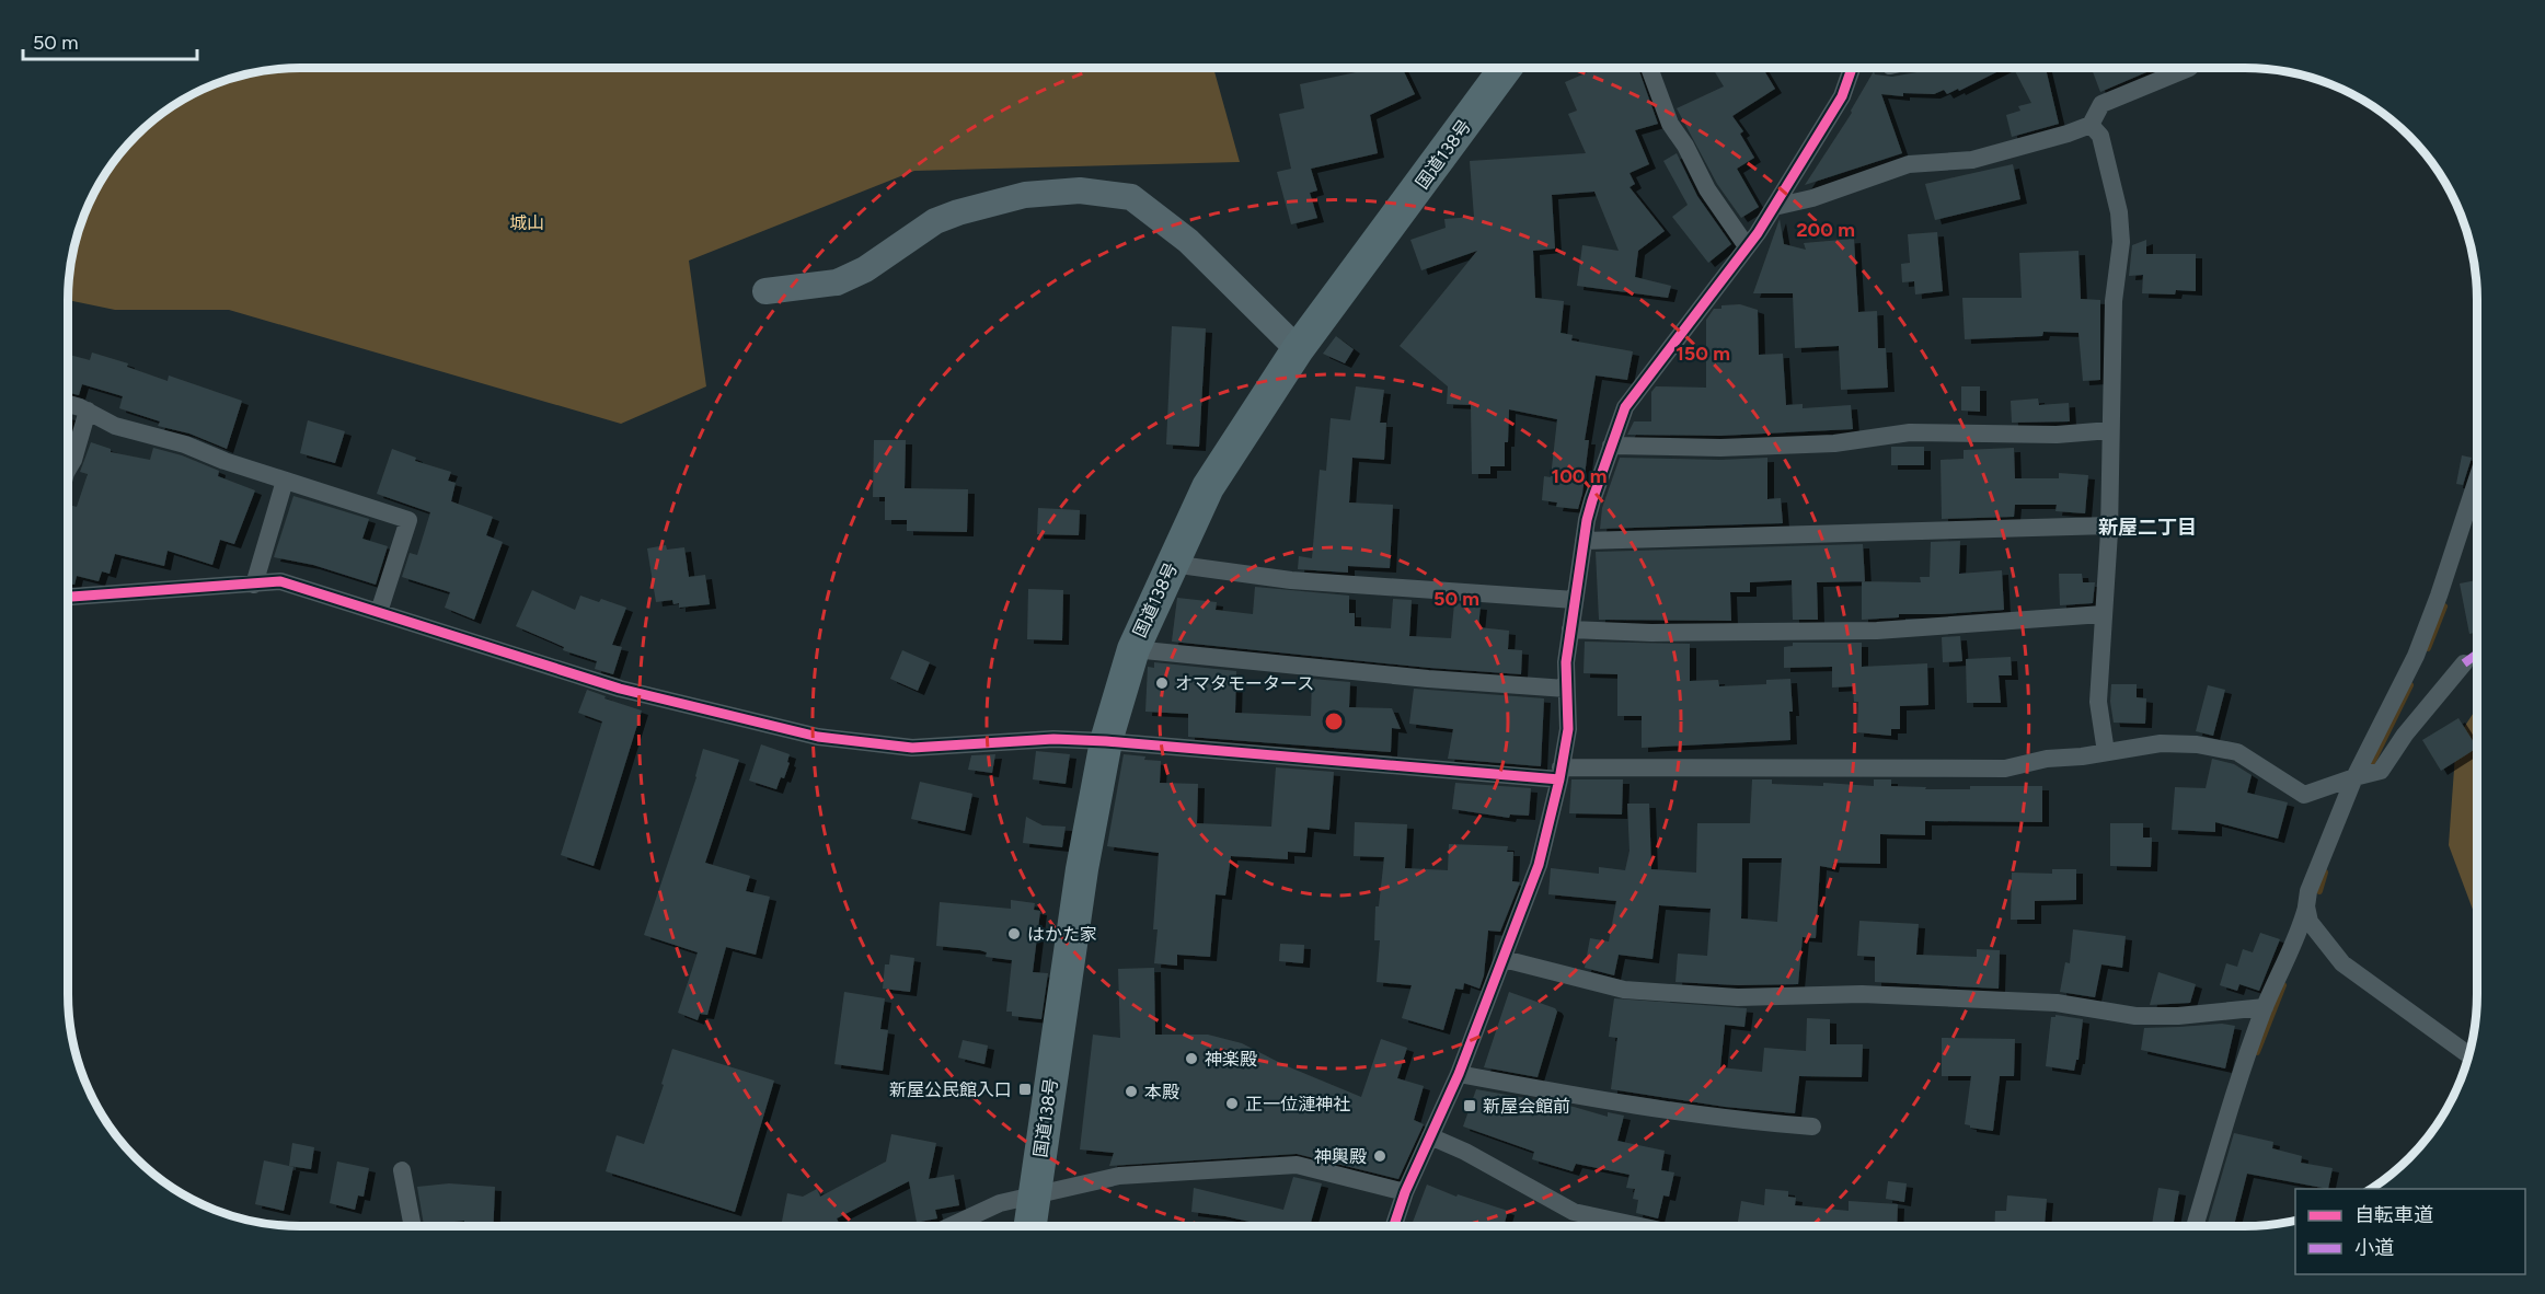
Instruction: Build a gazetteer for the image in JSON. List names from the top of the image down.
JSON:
{
  "streets": {
    "highway": ["国道138号"]
  },
  "districts": ["新屋二丁目"],
  "parks": ["城山"],
  "places": {
    "other": [
      "オマタモータース",
      "はかた家",
      "神楽殿",
      "本殿",
      "正一位漣神社",
      "神輿殿"
    ],
    "transit": ["新屋公民館入口", "新屋会館前"]
  },
  "legend": ["自転車道", "小道"],
  "scale_bar": "50 m",
  "rings": [
    "200 m",
    "150 m",
    "100 m",
    "50 m"
  ]
}
